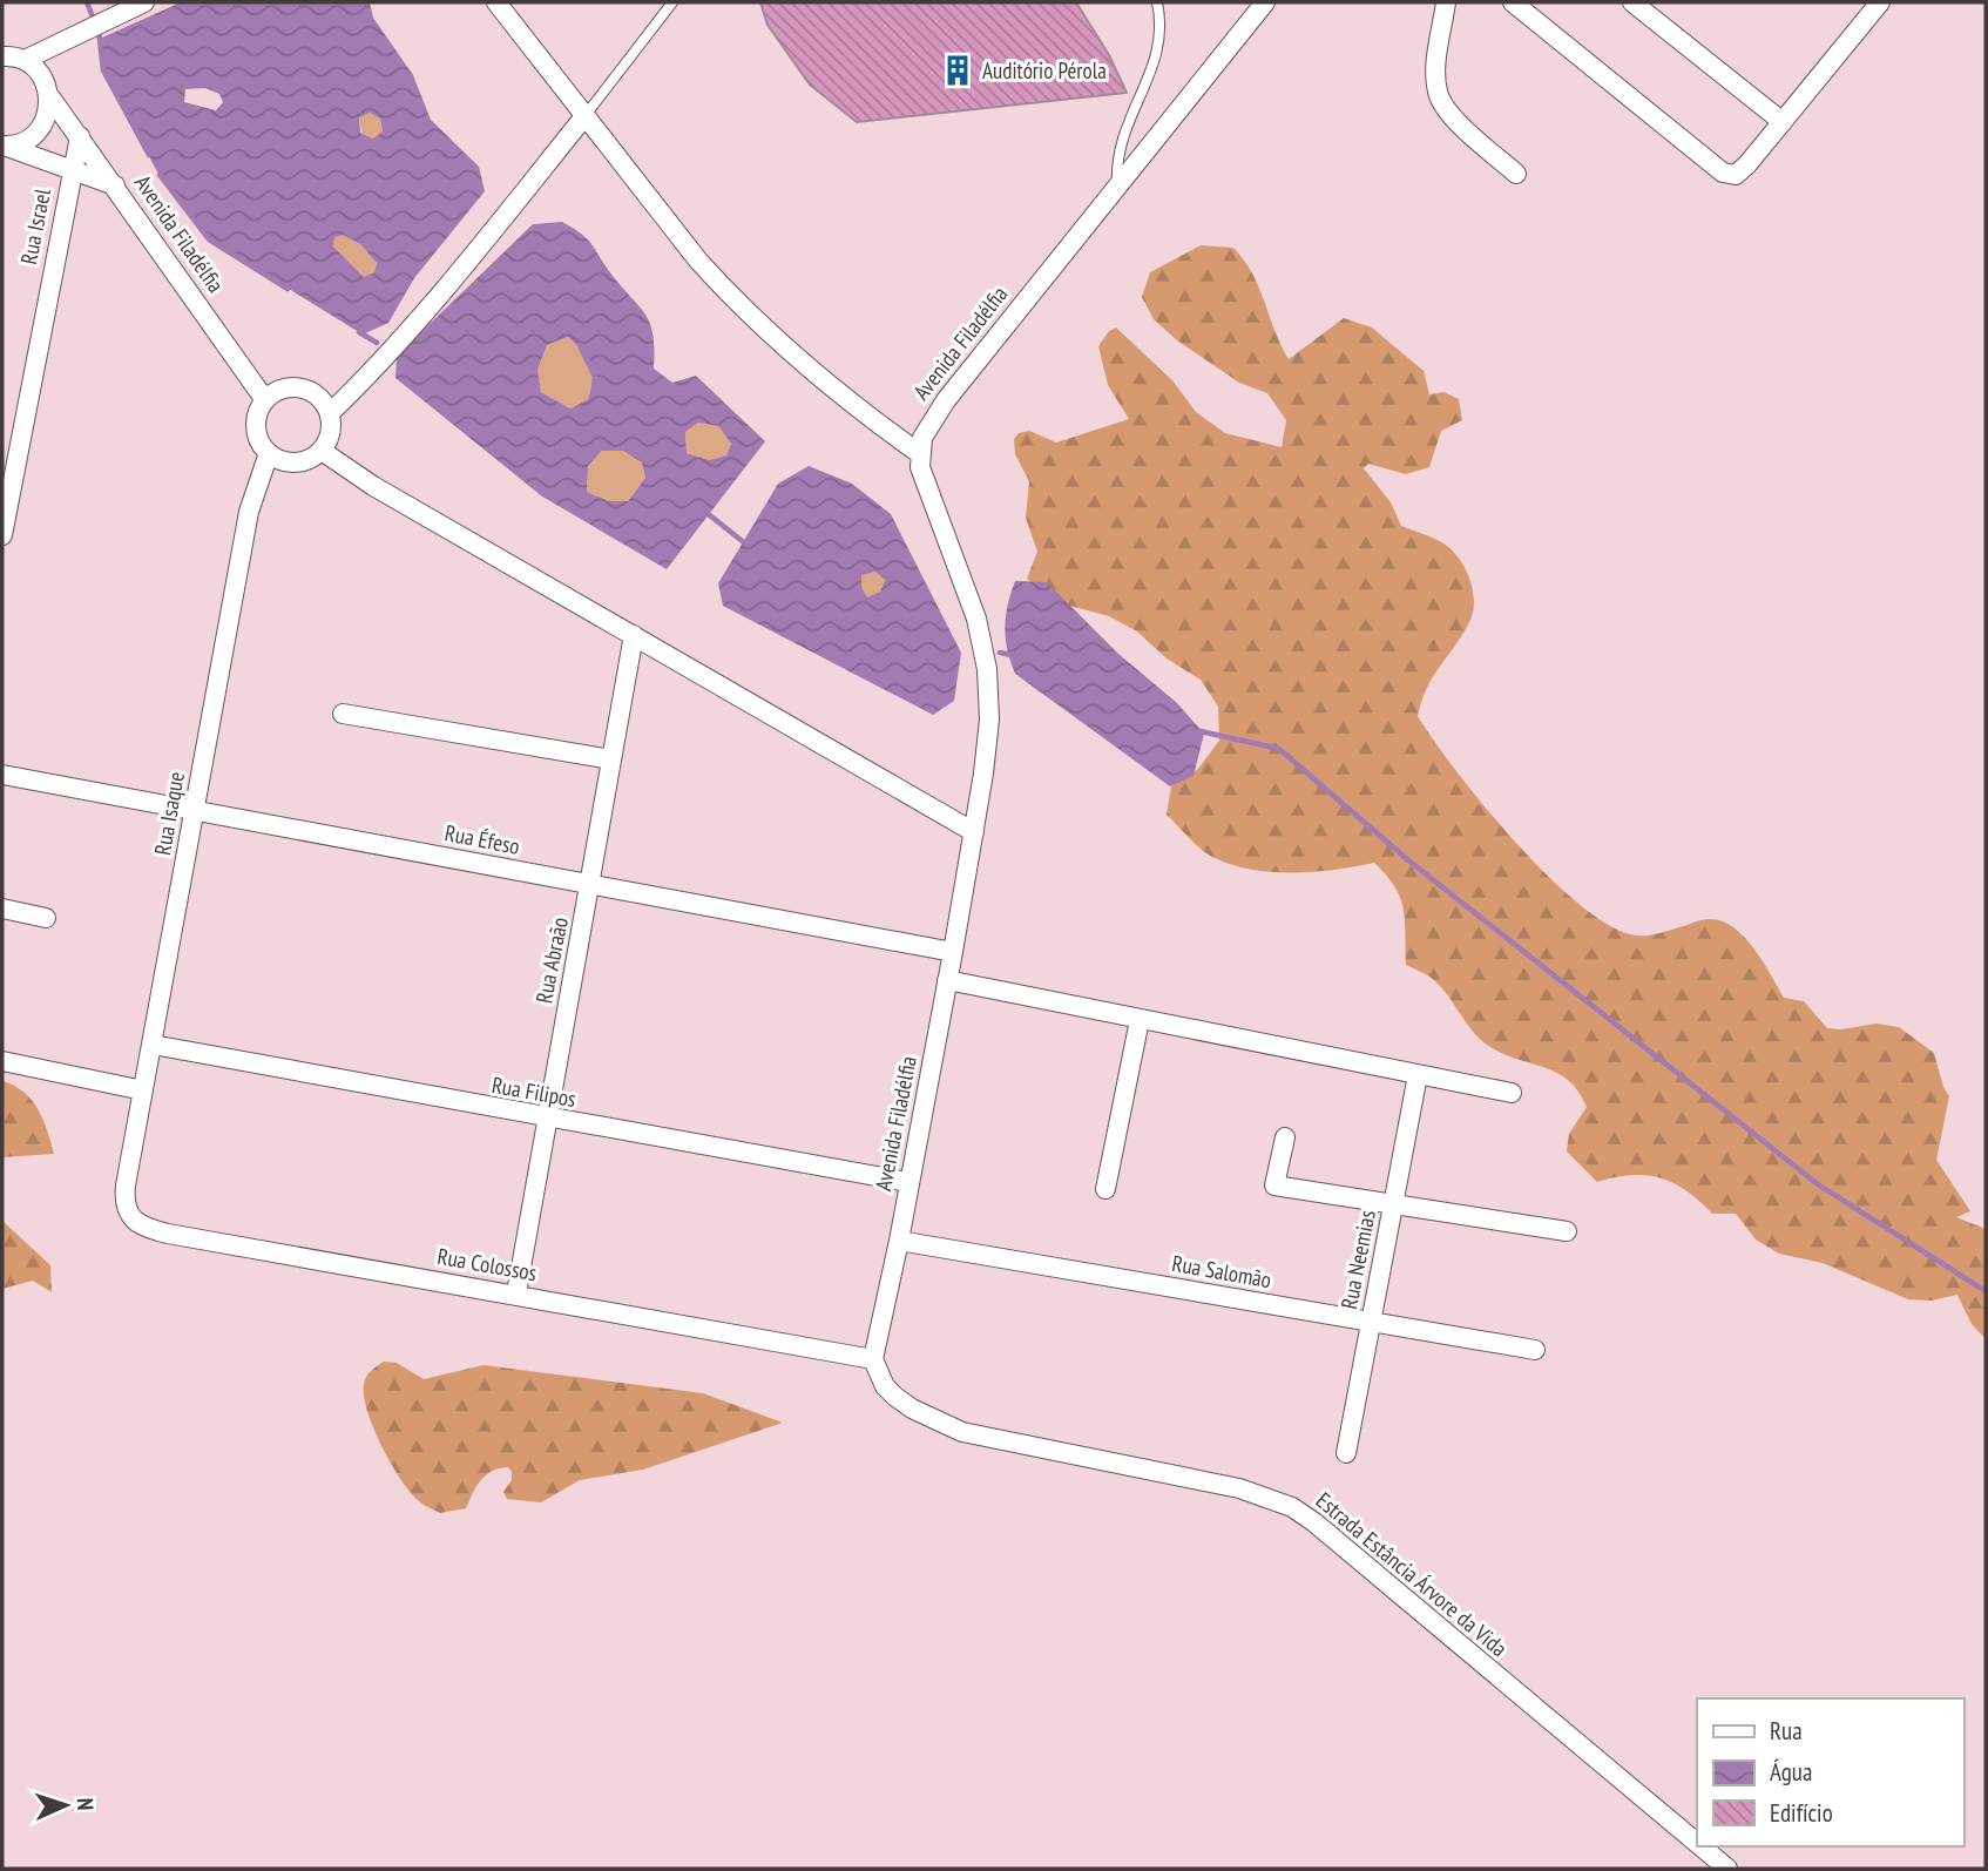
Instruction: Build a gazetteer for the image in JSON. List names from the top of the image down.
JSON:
{
  "streets": {
    "street": [
      "Rua Israel",
      "Avenida Filadélfia",
      "Rua Isaque",
      "Rua Éfeso",
      "Rua Abraão",
      "Rua Filipos",
      "Rua Neemias",
      "Rua Colossos",
      "Rua Salomão",
      "Estrada Estância Árvore da Vida"
    ]
  },
  "crossings": [
    ["Rua Israel", "Avenida Filadélfia"],
    ["Avenida Filadélfia", "Rua Isaque"],
    ["Avenida Filadélfia", "Rua Éfeso"],
    ["Avenida Filadélfia", "Rua Filipos"],
    ["Avenida Filadélfia", "Rua Colossos"],
    ["Avenida Filadélfia", "Rua Salomão"],
    ["Avenida Filadélfia", "Estrada Estância Árvore da Vida"],
    ["Rua Isaque", "Rua Éfeso"],
    ["Rua Isaque", "Rua Filipos"],
    ["Rua Isaque", "Rua Colossos"],
    ["Rua Éfeso", "Rua Abraão"],
    ["Rua Abraão", "Rua Filipos"],
    ["Rua Abraão", "Rua Colossos"],
    ["Rua Neemias", "Rua Salomão"],
    ["Rua Colossos", "Estrada Estância Árvore da Vida"]
  ],
  "places": {
    "building": ["Auditório Pérola"]
  },
  "legend": ["Rua", "Água", "Edifício"],
  "north": "right"
}
